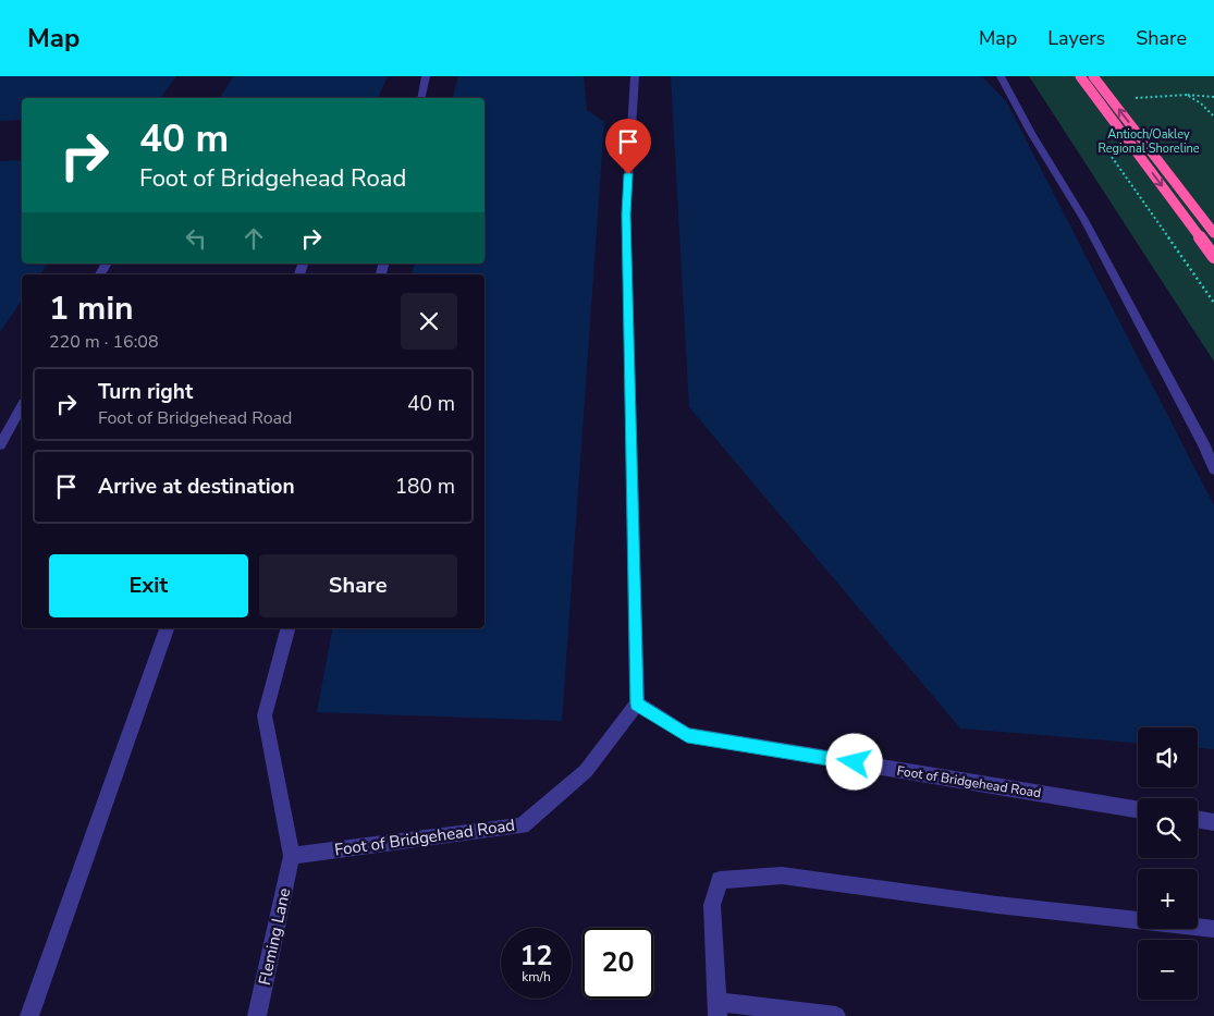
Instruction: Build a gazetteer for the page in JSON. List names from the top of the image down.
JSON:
{
  "streets": {
    "lane": ["Foot of Bridgehead Road", "Fleming Lane"]
  },
  "crossings": [
    ["Foot of Bridgehead Road", "Fleming Lane"]
  ],
  "parks": ["Antioch/Oakley Regional Shoreline"],
  "page": {
    "header": "Map",
    "nav": ["Map", "Layers", "Share"],
    "turn": ["40 m", "Foot of Bridgehead Road"],
    "heading": ["1 min", "220 m · 16:08"],
    "list": [
      {
        "name": "Turn right",
        "note": "Foot of Bridgehead Road",
        "value": "40 m"
      },
      {
        "name": "Arrive at destination",
        "value": "180 m"
      }
    ],
    "buttons": ["Exit", "Share"],
    "map_buttons": ["+", "−"],
    "speed": "12 km/h",
    "limit": "20"
  }
}
